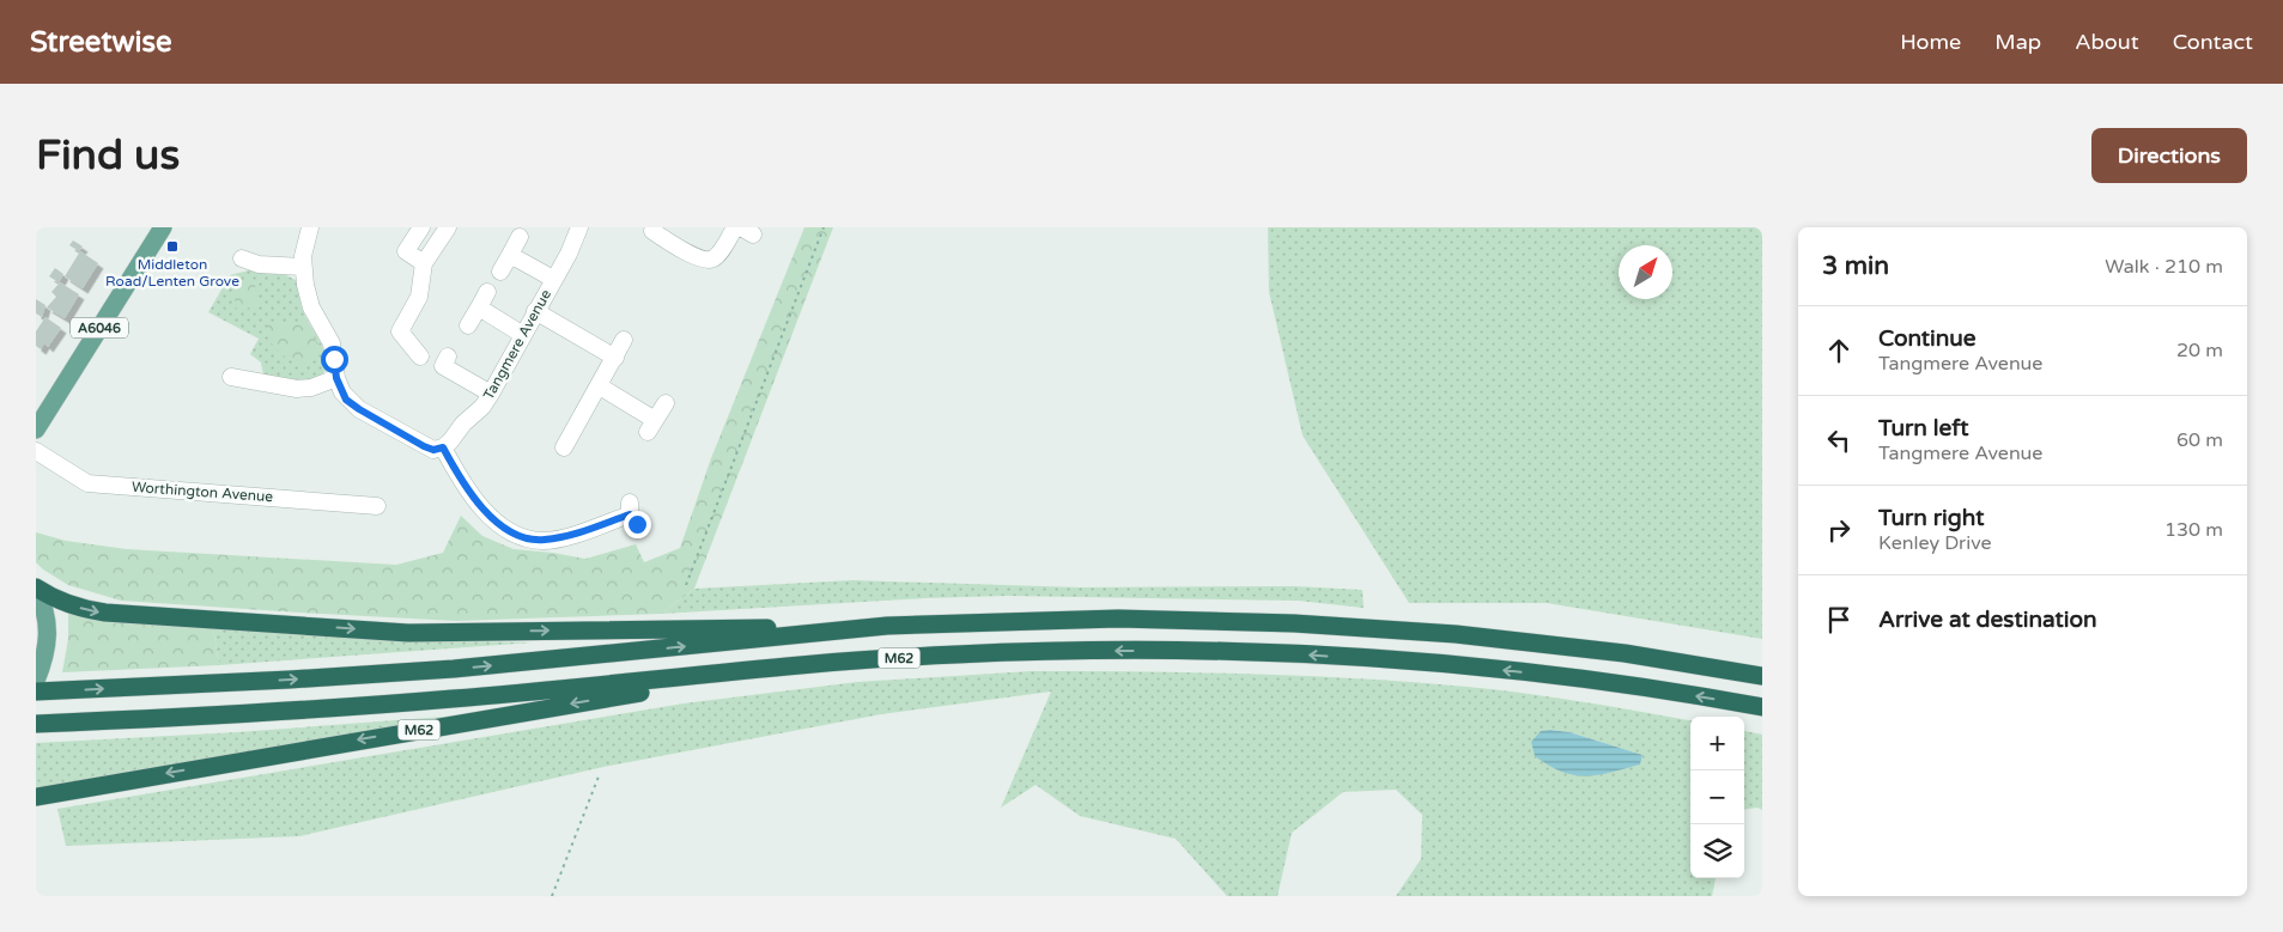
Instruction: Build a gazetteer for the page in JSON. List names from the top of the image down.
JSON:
{
  "streets": {
    "highway": ["M62"],
    "main road": ["A6046"],
    "street": ["Tangmere Avenue", "Worthington Avenue"]
  },
  "places": {
    "transit": ["Middleton Road/Lenten Grove"]
  },
  "north": "top right",
  "page": {
    "header": "Streetwise",
    "nav": [
      "Home",
      "Map",
      "About",
      "Contact"
    ],
    "buttons": "Directions",
    "title": "Find us",
    "heading": ["3 min", "Walk · 210 m"],
    "list": [
      ["Continue", "Tangmere Avenue", "20 m"],
      ["Turn left", "Tangmere Avenue", "60 m"],
      ["Turn right", "Kenley Drive", "130 m"],
      "Arrive at destination"
    ],
    "map_buttons": ["+", "−"]
  }
}
